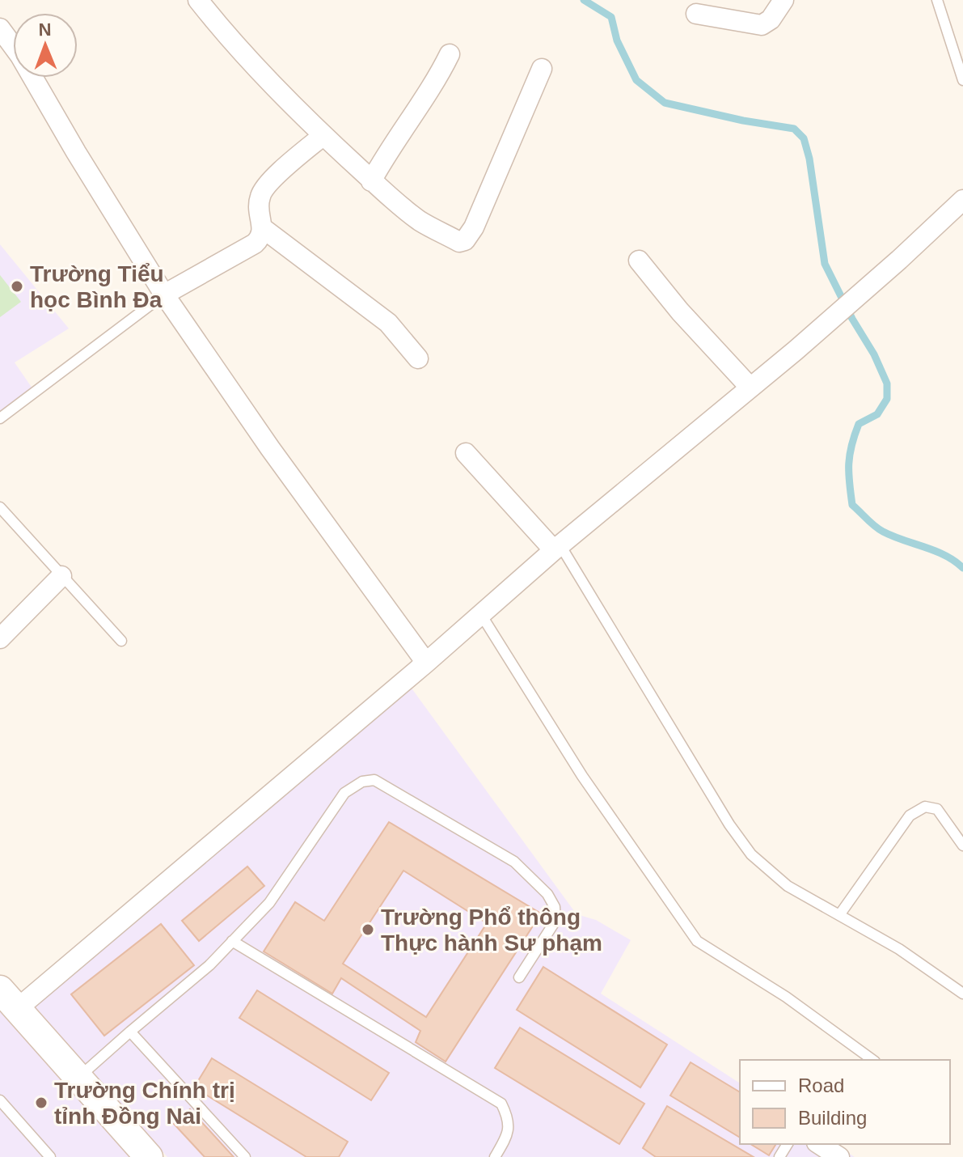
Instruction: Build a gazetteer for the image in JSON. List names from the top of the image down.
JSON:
{
  "places": ["Trường Tiểu học Bình Đa", "Trường Phổ thông Thực hành Sư phạm", "Trường Chính trị tỉnh Đồng Nai"],
  "legend": ["Road", "Building"],
  "north": "top"
}
